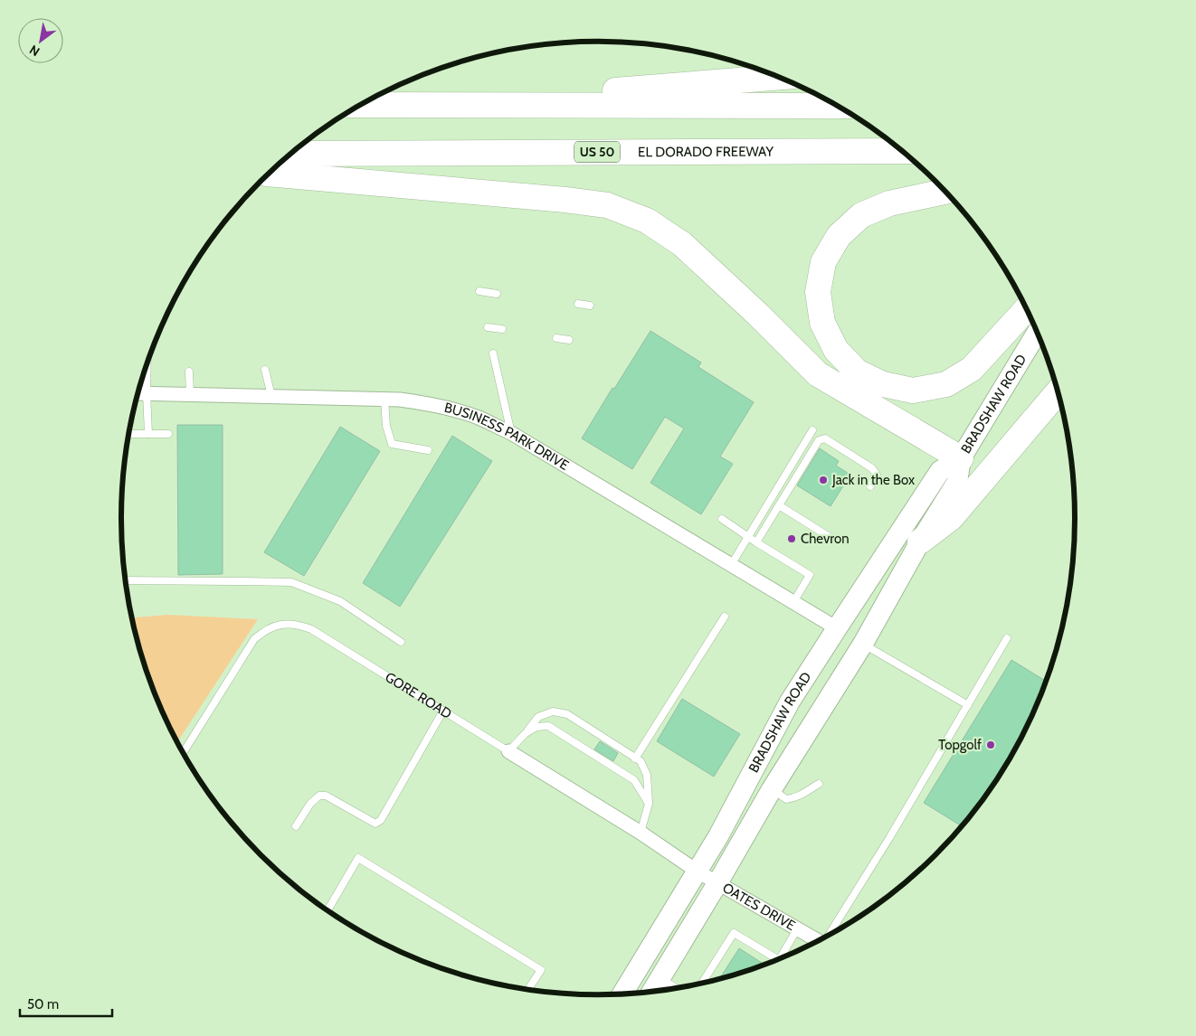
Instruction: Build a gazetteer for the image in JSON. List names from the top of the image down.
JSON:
{
  "streets": {
    "highway": ["US 50", "EL DORADO FREEWAY"],
    "main road": ["BRADSHAW ROAD"],
    "street": ["BUSINESS PARK DRIVE", "GORE ROAD", "OATES DRIVE"]
  },
  "crossings": [
    ["BRADSHAW ROAD", "BUSINESS PARK DRIVE"],
    ["BRADSHAW ROAD", "GORE ROAD"],
    ["BRADSHAW ROAD", "OATES DRIVE"],
    ["GORE ROAD", "OATES DRIVE"]
  ],
  "places": ["Jack in the Box", "Chevron", "Topgolf"],
  "scale_bar": "50 m",
  "north": "bottom left"
}
